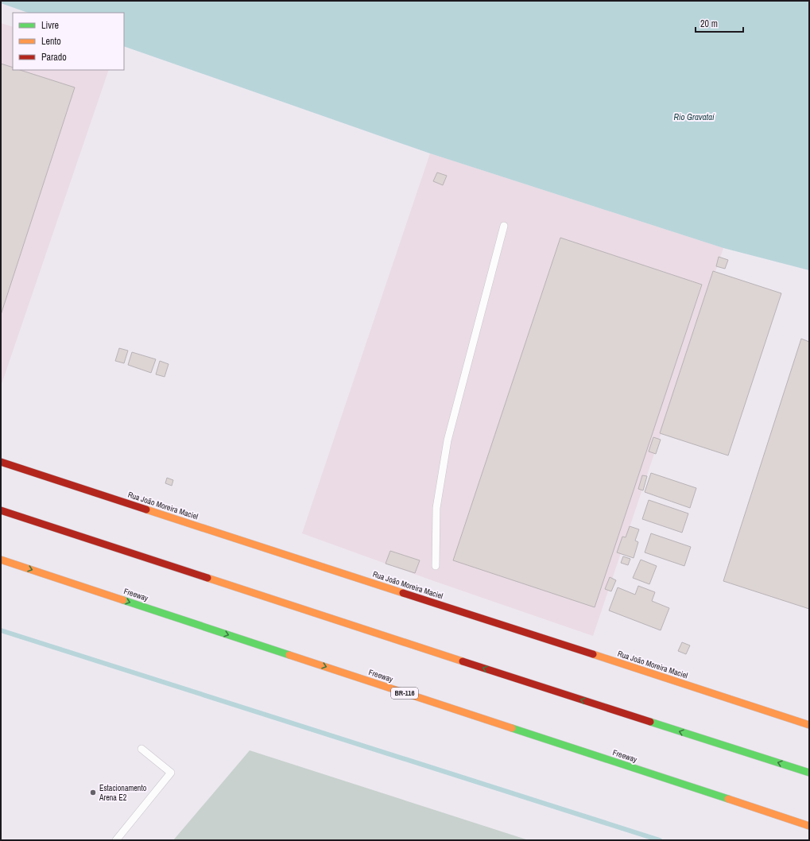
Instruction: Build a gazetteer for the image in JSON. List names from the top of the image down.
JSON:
{
  "streets": {
    "main road": ["Rua João Moreira Maciel", "Freeway", "BR-116"]
  },
  "water": ["Rio Gravataí"],
  "places": ["Estacionamento Arena E2"],
  "legend": ["Livre", "Lento", "Parado"],
  "scale_bar": "20 m"
}
